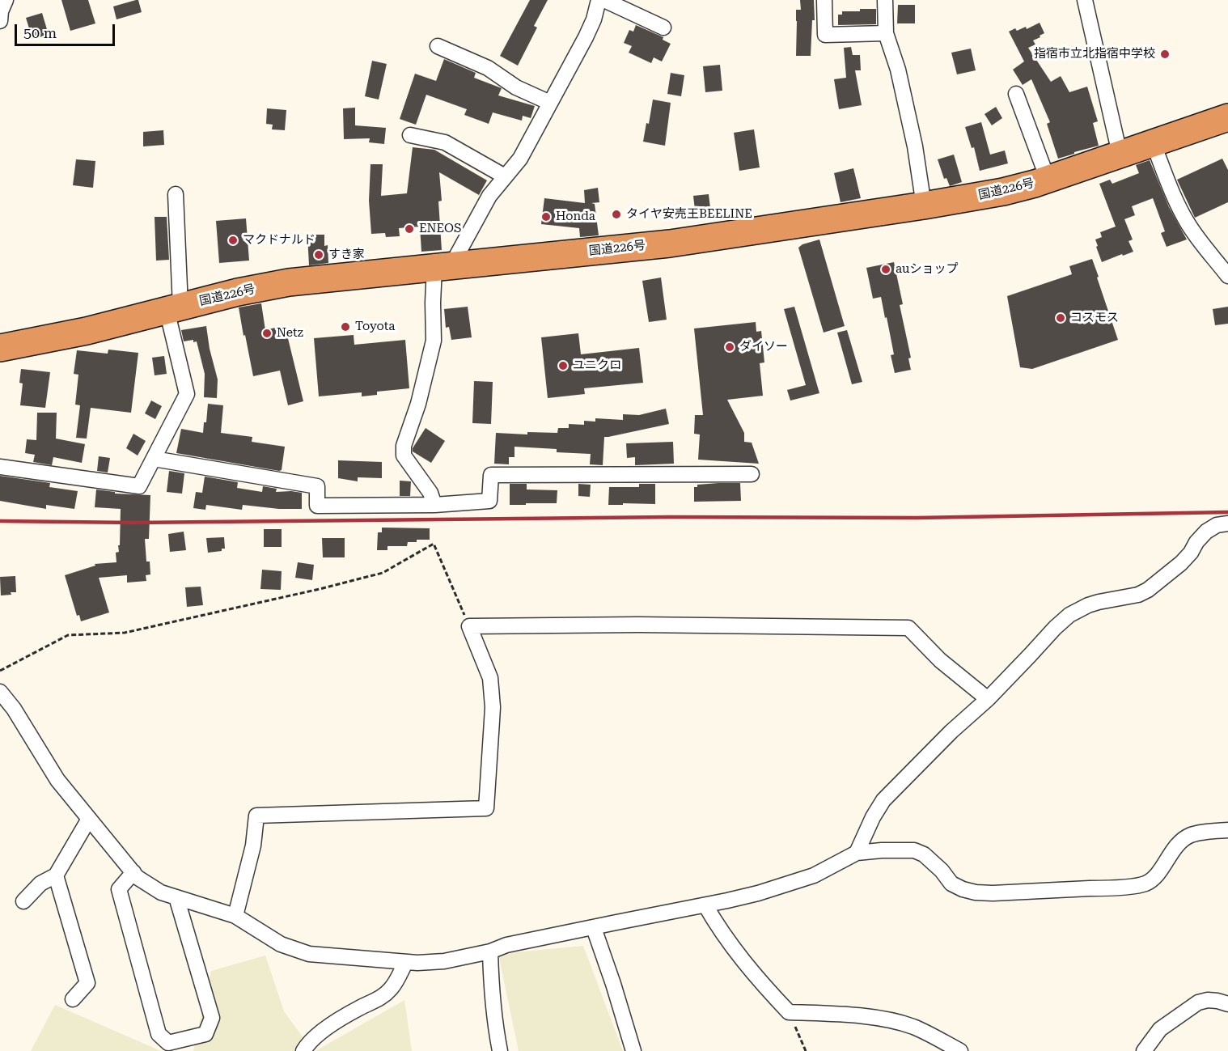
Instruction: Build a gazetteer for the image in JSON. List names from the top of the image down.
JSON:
{
  "streets": {
    "highway": ["国道226号"]
  },
  "places": [
    "指宿市立北指宿中学校",
    "タイヤ安売王BEELINE",
    "Honda",
    "ENEOS",
    "マクドナルド",
    "すき家",
    "auショップ",
    "コスモス",
    "Toyota",
    "Netz",
    "ダイソー",
    "ユニクロ"
  ],
  "scale_bar": "50 m"
}
